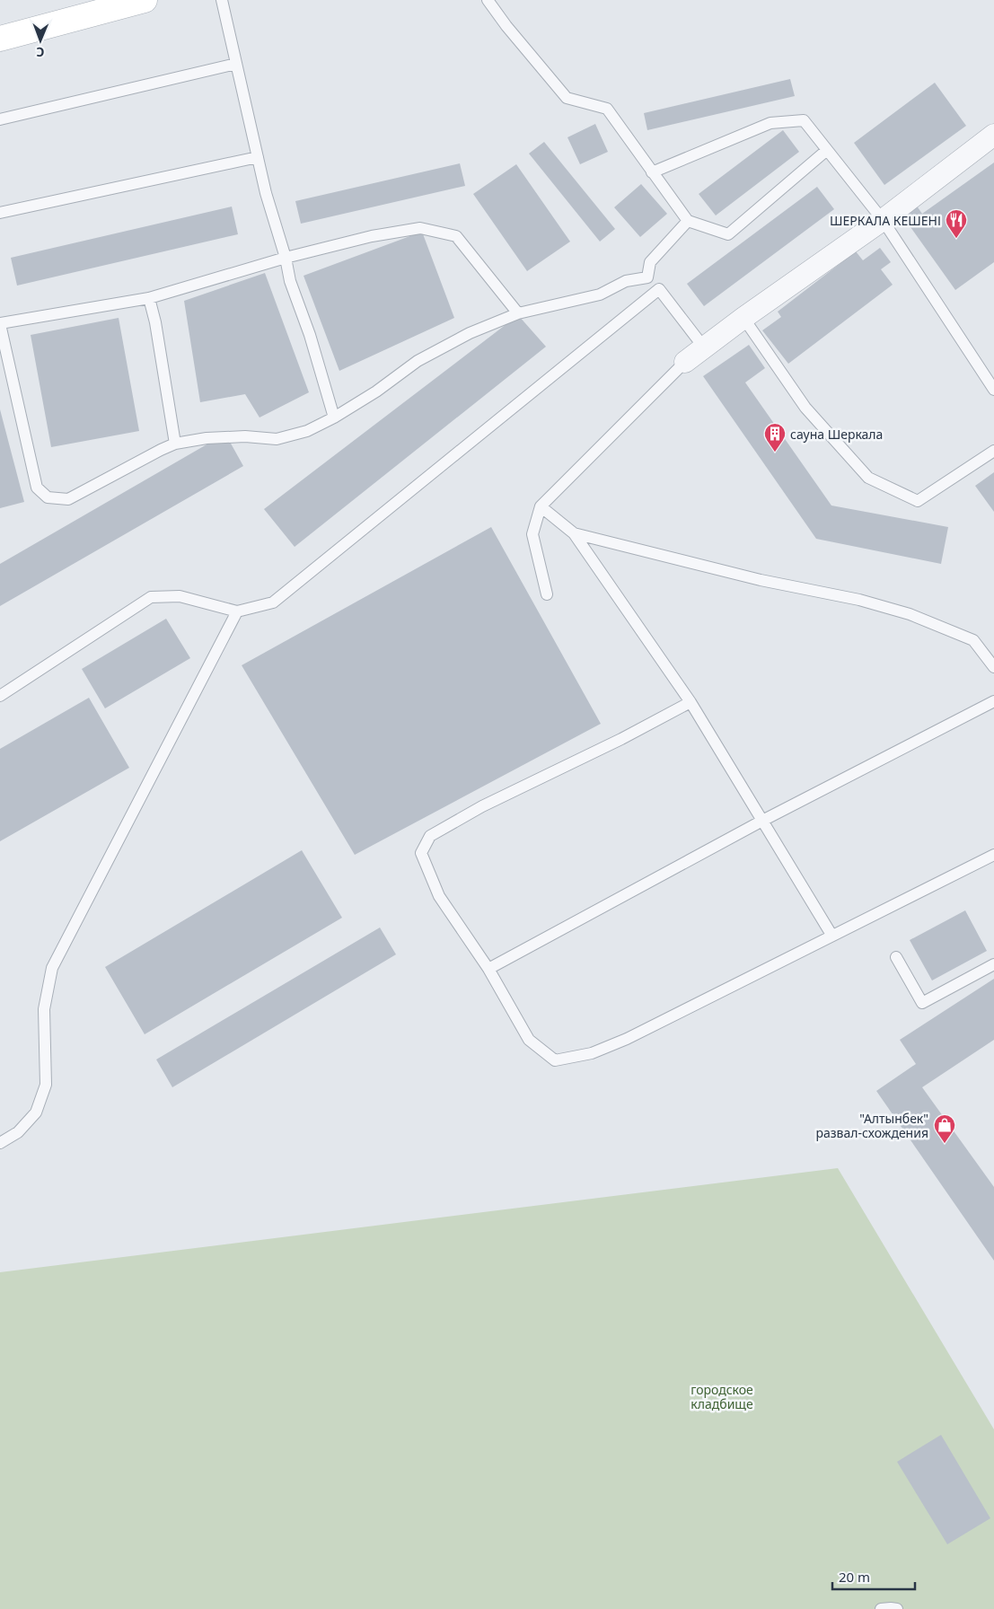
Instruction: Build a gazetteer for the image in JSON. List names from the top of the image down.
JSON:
{
  "parks": ["городское кладбище"],
  "places": {
    "restaurant": ["ШЕРКАЛА КЕШЕНІ"],
    "building": ["сауна Шеркала"],
    "shop": ["\"Алтынбек\" развал-схождения"]
  },
  "scale_bar": "20 m",
  "north": "bottom"
}
